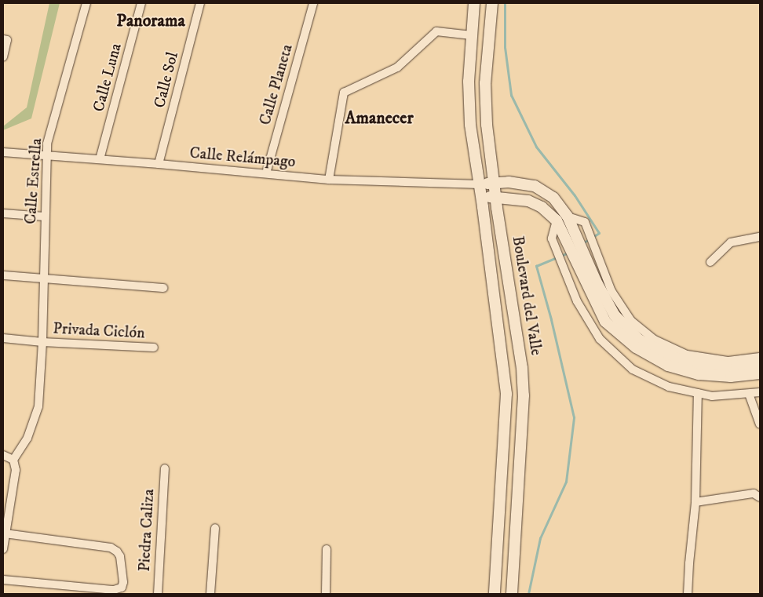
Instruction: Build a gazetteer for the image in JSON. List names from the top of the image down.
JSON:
{
  "streets": {
    "street": [
      "Calle Luna",
      "Calle Sol",
      "Calle Planeta",
      "Calle Relámpago",
      "Calle Estrella",
      "Boulevard del Valle",
      "Privada Ciclón",
      "Piedra Caliza"
    ]
  },
  "crossings": [
    ["Calle Luna", "Calle Relámpago"],
    ["Calle Sol", "Calle Relámpago"],
    ["Calle Planeta", "Calle Relámpago"],
    ["Calle Relámpago", "Calle Estrella"],
    ["Calle Relámpago", "Boulevard del Valle"],
    ["Calle Estrella", "Privada Ciclón"]
  ],
  "districts": ["Panorama", "Amanecer"]
}
